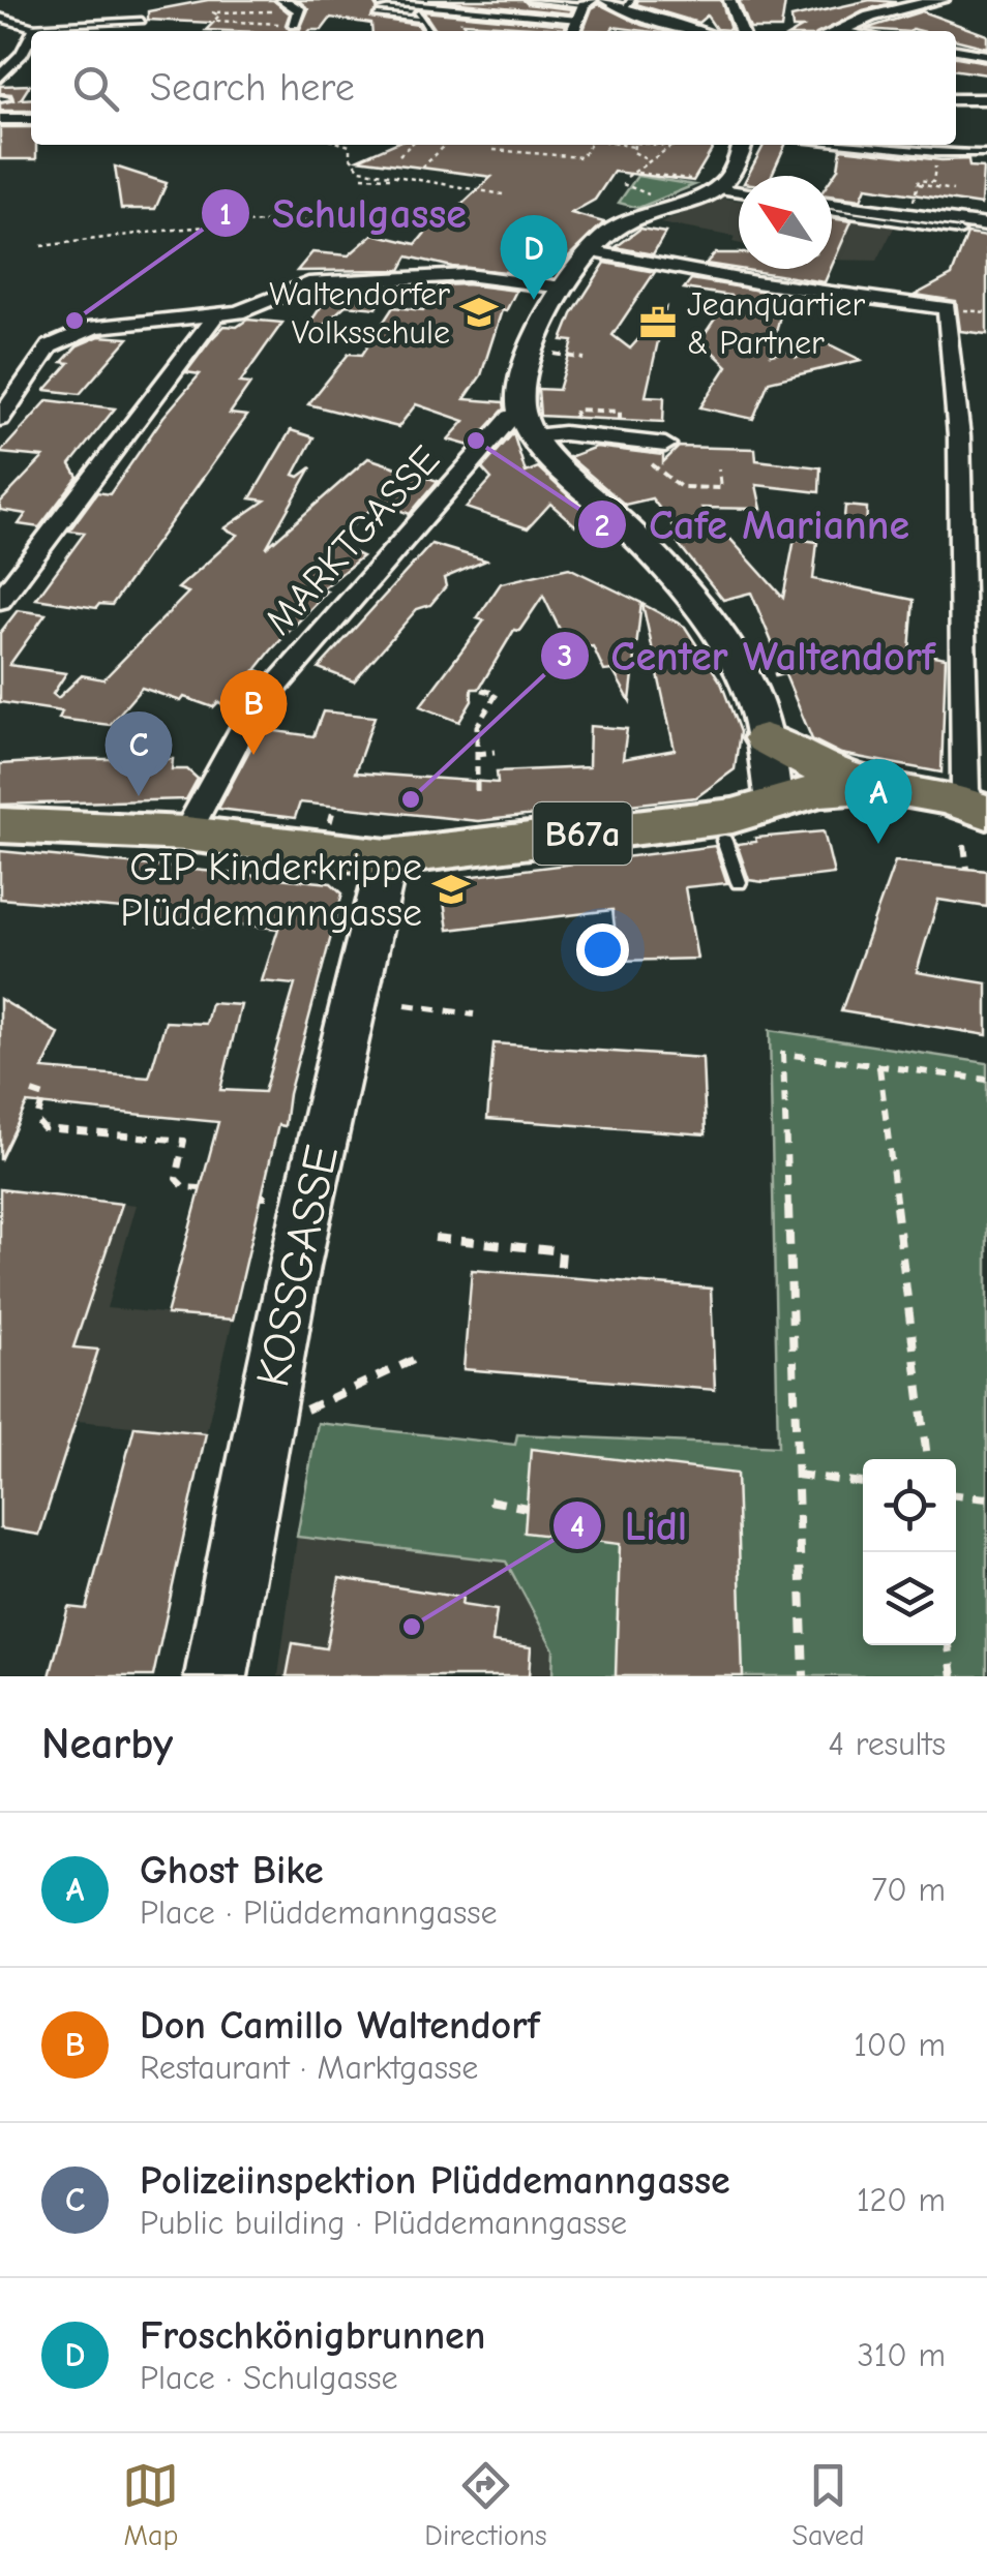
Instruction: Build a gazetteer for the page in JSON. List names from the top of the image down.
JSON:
{
  "streets": {
    "main road": ["B67a", "KOSSGASSE"],
    "street": ["MARKTGASSE"]
  },
  "crossings": [
    ["MARKTGASSE", "B67a"],
    ["B67a", "KOSSGASSE"]
  ],
  "places": {
    "school or university": ["Waltendorfer Volksschule", "GIP Kinderkrippe Plüddemanngasse"],
    "other": [
      "Schulgasse",
      "Cafe Marianne",
      "Center Waltendorf",
      "Lidl"
    ],
    "office": ["Jeanquartier & Partner"]
  },
  "north": "top left",
  "page": {
    "search": "Search here",
    "pins": [
      "D",
      "B",
      "C",
      "A"
    ],
    "heading": ["Nearby", "4 results"],
    "list": [
      {
        "mark": "A",
        "name": "Ghost Bike",
        "note": "Place · Plüddemanngasse",
        "value": "70 m"
      },
      {
        "mark": "B",
        "name": "Don Camillo Waltendorf",
        "note": "Restaurant · Marktgasse",
        "value": "100 m"
      },
      {
        "mark": "C",
        "name": "Polizeiinspektion Plüddemanngasse",
        "note": "Public building · Plüddemanngasse",
        "value": "120 m"
      },
      {
        "mark": "D",
        "name": "Froschkönigbrunnen",
        "note": "Place · Schulgasse",
        "value": "310 m"
      }
    ],
    "nav": ["Map", "Directions", "Saved"]
  }
}
